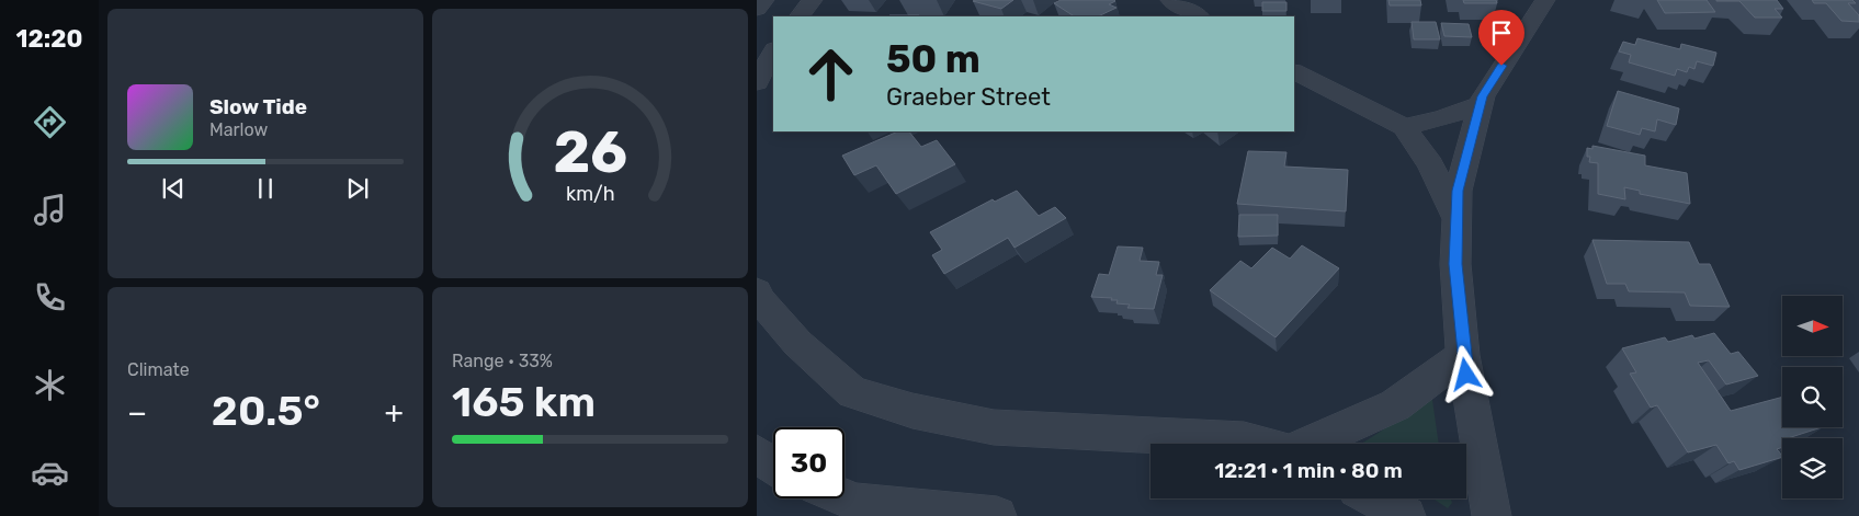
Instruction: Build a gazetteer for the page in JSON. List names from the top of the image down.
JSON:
{
  "north": "right",
  "page": {
    "tabs": "12:20",
    "turn": ["50 m", "Graeber Street"],
    "song": ["Slow Tide", "Marlow"],
    "tile": [
      "Climate",
      ["Range · 33%", "165 km"]
    ],
    "heat": ["−", "20.5°", "+"],
    "limit": "30",
    "trip": "12:21 · 1 min · 80 m",
    "gauge": ["26", "km/h"]
  }
}
